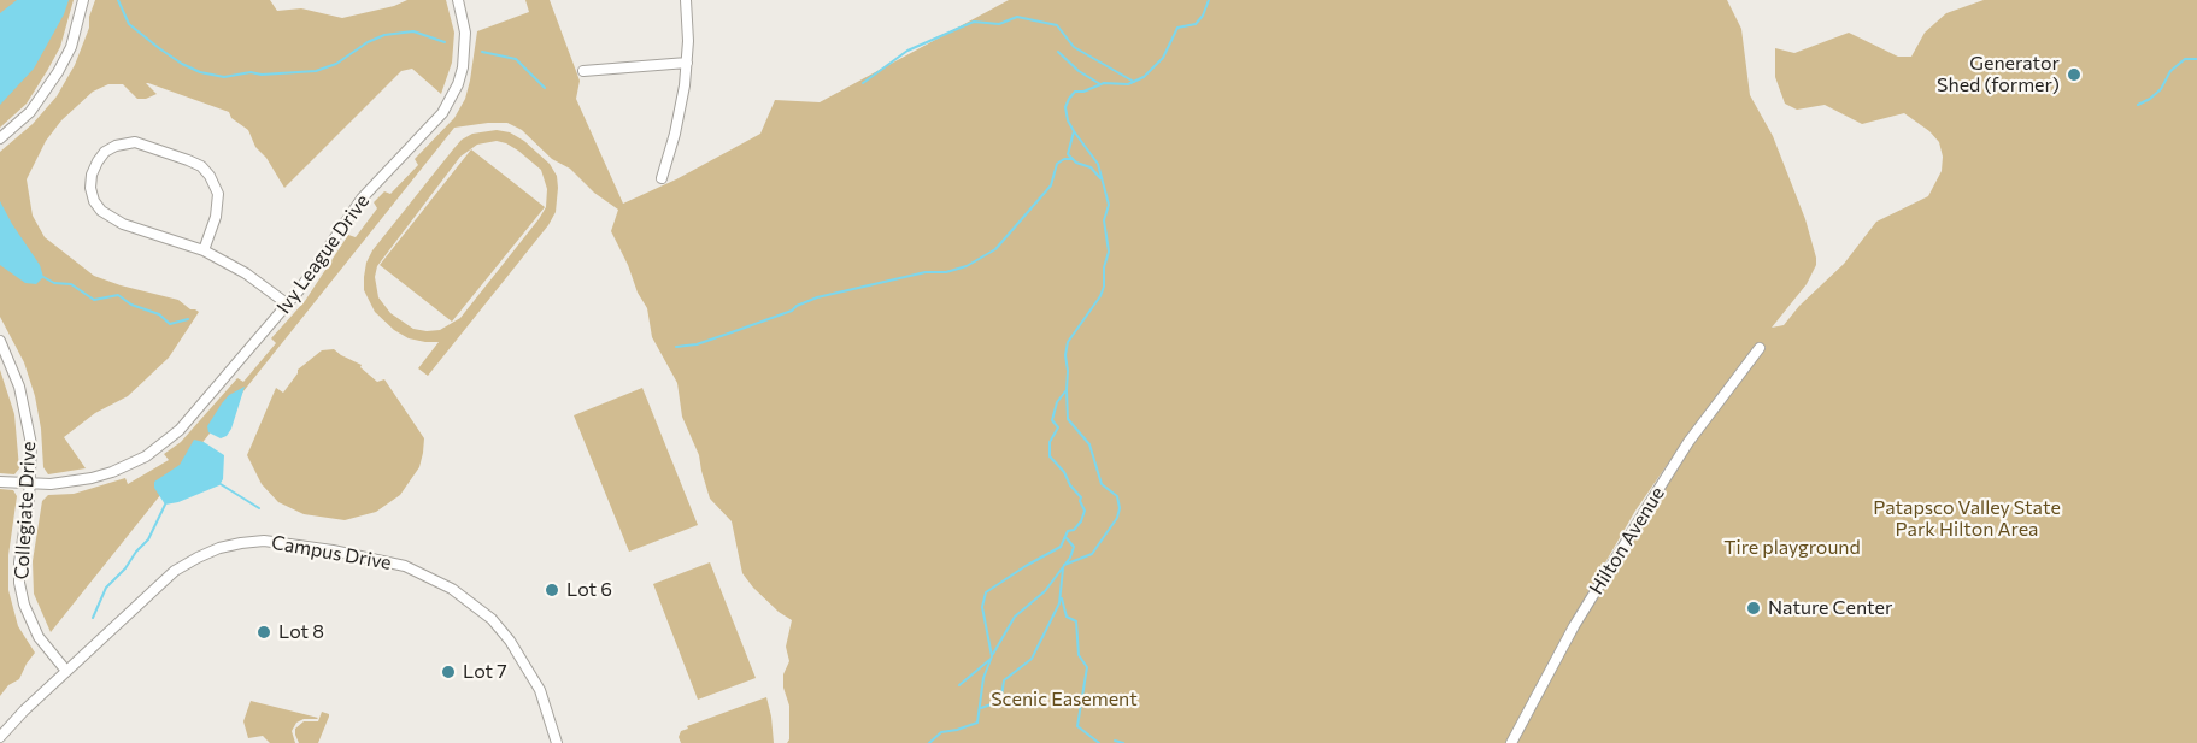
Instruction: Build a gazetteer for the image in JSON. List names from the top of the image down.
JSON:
{
  "streets": {
    "street": [
      "Ivy League Drive",
      "Collegiate Drive",
      "Hilton Avenue",
      "Campus Drive"
    ]
  },
  "crossings": [
    ["Ivy League Drive", "Collegiate Drive"],
    ["Collegiate Drive", "Campus Drive"]
  ],
  "parks": ["Patapsco Valley State Park Hilton Area", "Tire playground", "Scenic Easement"],
  "places": [
    "Generator Shed (former)",
    "Lot 6",
    "Nature Center",
    "Lot 8",
    "Lot 7"
  ]
}
